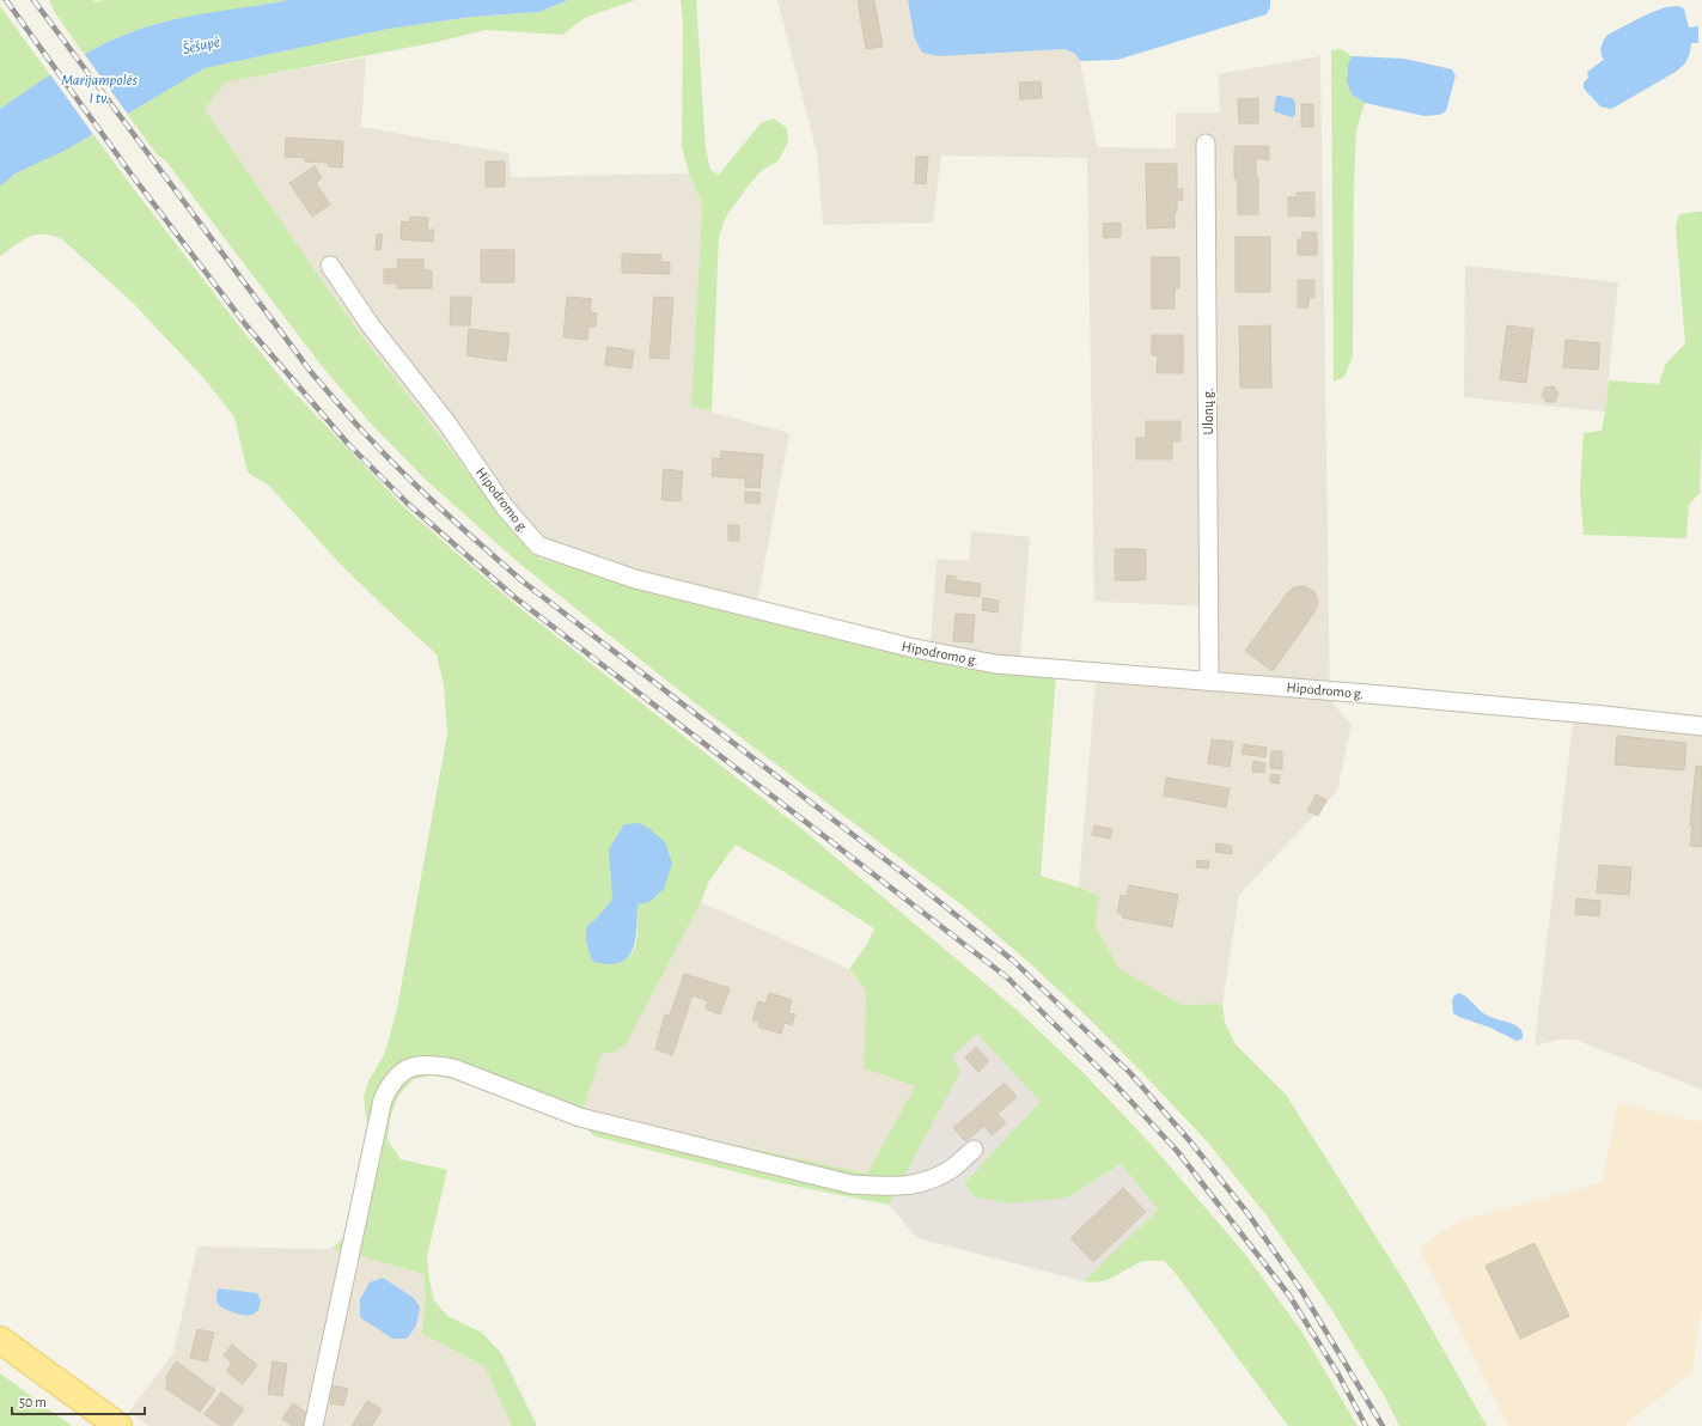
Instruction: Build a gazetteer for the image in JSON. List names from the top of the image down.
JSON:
{
  "streets": {
    "street": ["Ulonų g.", "Hipodromo g."]
  },
  "crossings": [
    ["Ulonų g.", "Hipodromo g."]
  ],
  "water": ["Šešupė", "Marijampolės I tv."],
  "scale_bar": "50 m"
}
